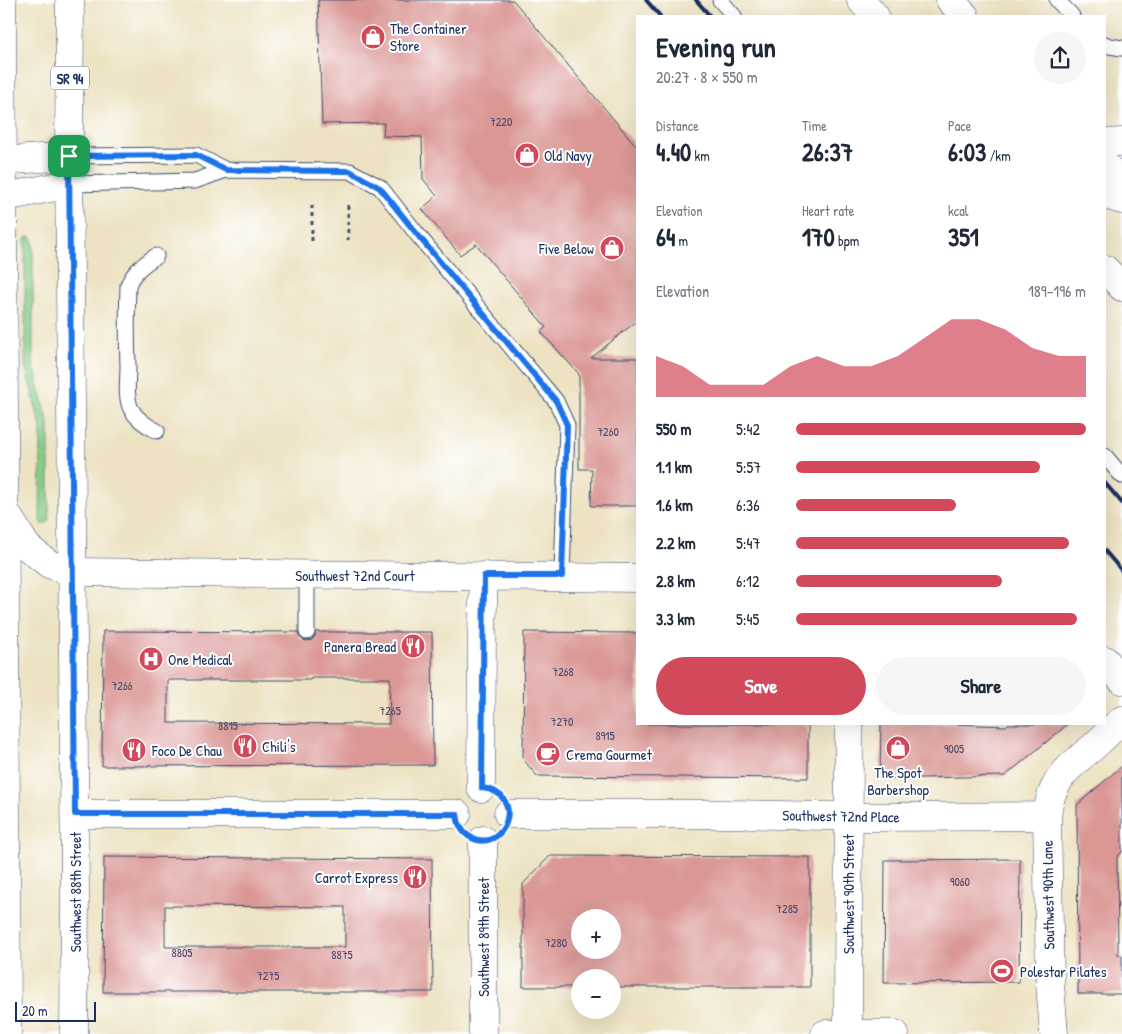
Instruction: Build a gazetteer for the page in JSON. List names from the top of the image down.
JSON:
{
  "streets": {
    "main road": [
      "SR 94",
      "Southwest 72nd Court",
      "Southwest 72nd Place",
      "Southwest 88th Street",
      "Southwest 90th Street",
      "Southwest 90th Lane",
      "Southwest 89th Street"
    ]
  },
  "crossings": [
    ["Southwest 72nd Court", "Southwest 88th Street"],
    ["Southwest 72nd Place", "Southwest 90th Street"],
    ["Southwest 72nd Place", "Southwest 90th Lane"],
    ["Southwest 72nd Place", "Southwest 89th Street"]
  ],
  "places": {
    "shop": [
      "The Container Store",
      "Old Navy",
      "Five Below",
      "The Spot Barbershop"
    ],
    "restaurant": [
      "Panera Bread",
      "Chili's",
      "Foco De Chau",
      "Carrot Express"
    ],
    "hospital": ["One Medical"],
    "cafe": ["Crema Gourmet"],
    "sports": ["Polestar Pilates"]
  },
  "house_numbers": [
    "7220",
    "7260",
    "7268",
    "7266",
    "7265",
    "7270",
    "8815",
    "8915",
    "9005",
    "9060",
    "7285",
    "7280",
    "8805",
    "8875",
    "7275"
  ],
  "scale_bar": "20 m",
  "page": {
    "heading": ["Evening run", "20:27 · 8 × 550 m"],
    "stats": [
      ["Distance", "4.40 km"],
      ["Time", "26:37"],
      ["Pace", "6:03 /km"],
      ["Elevation", "64 m"],
      ["Heart rate", "170 bpm"],
      ["kcal", "351"]
    ],
    "chart": ["Elevation", "189–196 m"],
    "list": [
      {
        "name": "550 m",
        "note": "5:42"
      },
      {
        "name": "1.1 km",
        "note": "5:57"
      },
      {
        "name": "1.6 km",
        "note": "6:36"
      },
      {
        "name": "2.2 km",
        "note": "5:47"
      },
      {
        "name": "2.8 km",
        "note": "6:12"
      },
      {
        "name": "3.3 km",
        "note": "5:45"
      }
    ],
    "buttons": ["Save", "Share"],
    "map_buttons": ["+", "−"],
    "scale": "20 m"
  }
}
